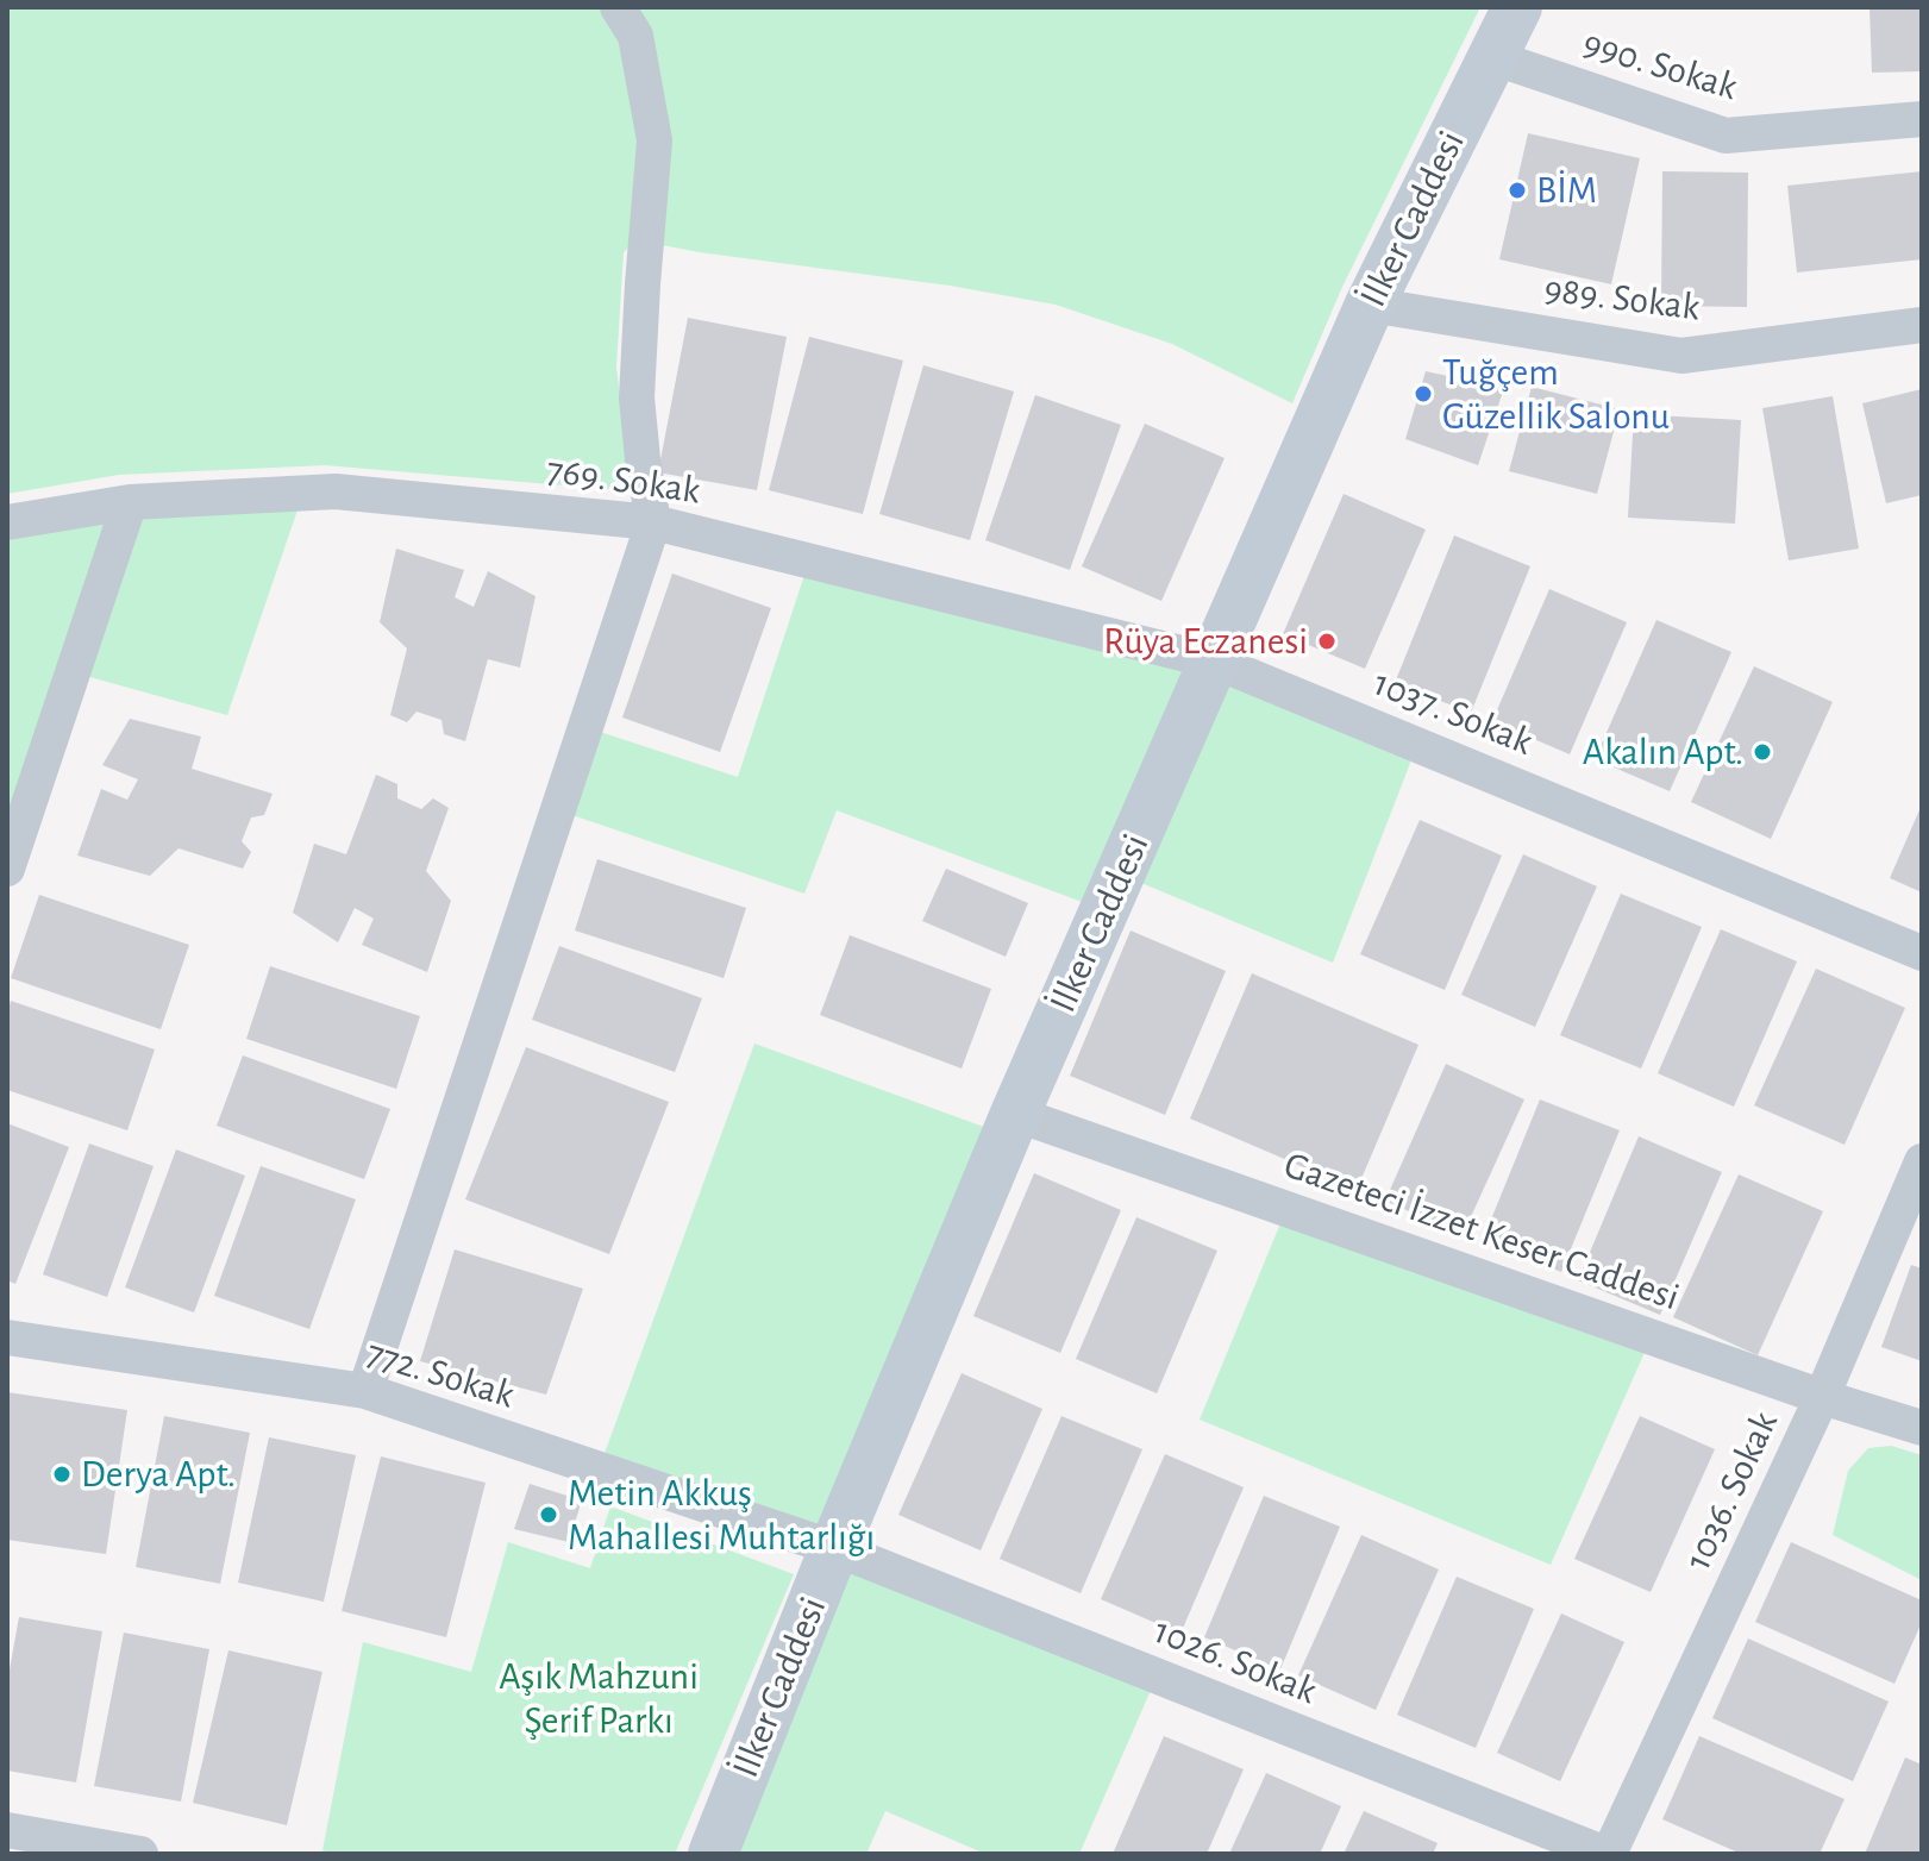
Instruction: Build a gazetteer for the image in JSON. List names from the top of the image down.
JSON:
{
  "streets": {
    "main road": ["İlker Caddesi"],
    "street": [
      "990. Sokak",
      "989. Sokak",
      "769. Sokak",
      "1037. Sokak",
      "Gazeteci İzzet Keser Caddesi",
      "772. Sokak",
      "1036. Sokak",
      "1026. Sokak"
    ]
  },
  "crossings": [
    ["990. Sokak", "İlker Caddesi"],
    ["İlker Caddesi", "989. Sokak"],
    ["İlker Caddesi", "769. Sokak"],
    ["İlker Caddesi", "1037. Sokak"],
    ["İlker Caddesi", "Gazeteci İzzet Keser Caddesi"],
    ["İlker Caddesi", "772. Sokak"],
    ["İlker Caddesi", "1026. Sokak"],
    ["769. Sokak", "1037. Sokak"],
    ["Gazeteci İzzet Keser Caddesi", "1036. Sokak"],
    ["772. Sokak", "1026. Sokak"],
    ["1036. Sokak", "1026. Sokak"]
  ],
  "parks": ["Aşık Mahzuni Şerif Parkı"],
  "places": [
    "BİM",
    "Tuğçem Güzellik Salonu",
    "Rüya Eczanesi",
    "Akalın Apt.",
    "Derya Apt.",
    "Metin Akkuş Mahallesi Muhtarlığı"
  ]
}
